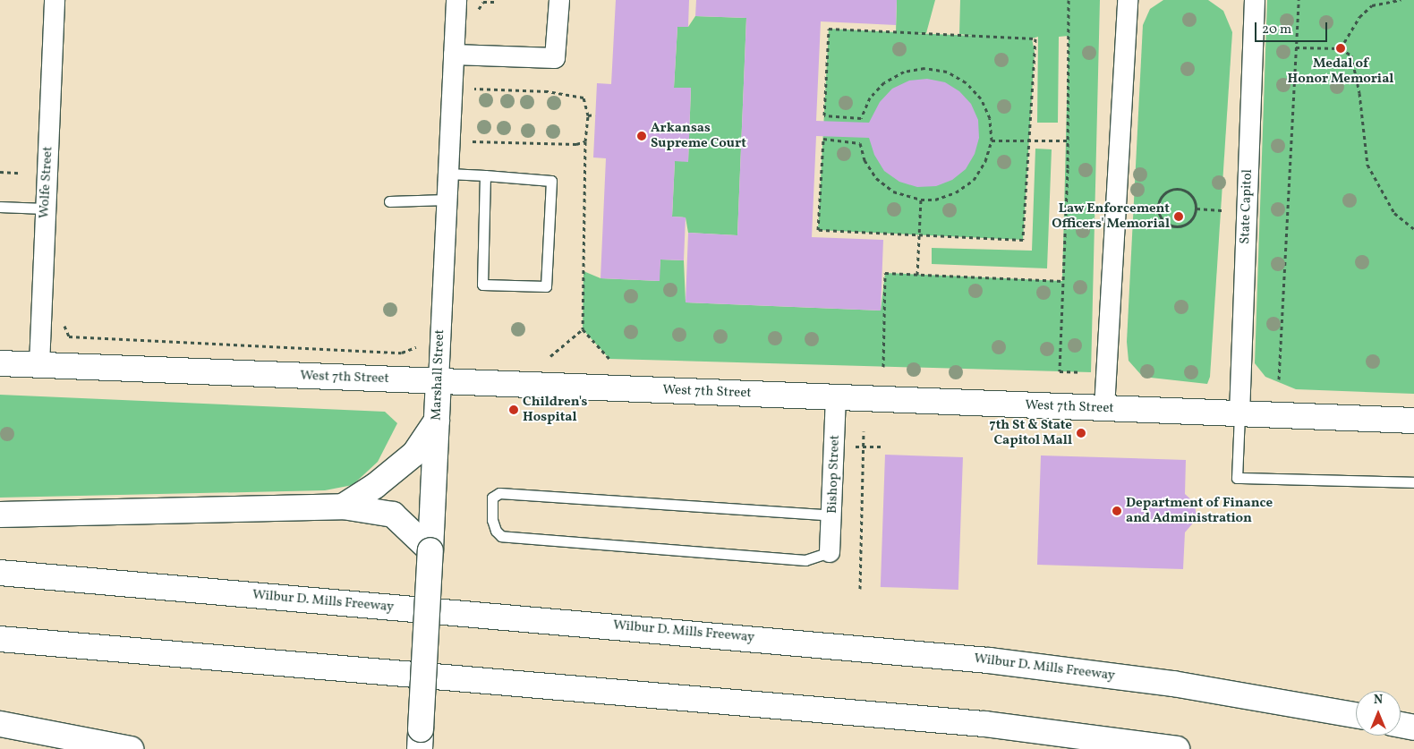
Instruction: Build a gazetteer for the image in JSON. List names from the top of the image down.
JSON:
{
  "streets": {
    "main road": ["Marshall Street", "West 7th Street", "Wilbur D. Mills Freeway"],
    "street": ["Wolfe Street", "State Capitol", "Bishop Street"]
  },
  "crossings": [
    ["Wolfe Street", "West 7th Street"],
    ["State Capitol", "West 7th Street"],
    ["Marshall Street", "West 7th Street"],
    ["West 7th Street", "Bishop Street"]
  ],
  "places": [
    "Medal of Honor Memorial",
    "Arkansas Supreme Court",
    "Law Enforcement Officers' Memorial",
    "Children's Hospital",
    "7th St & State Capitol Mall",
    "Department of Finance and Administration"
  ],
  "scale_bar": "20 m",
  "north": "top"
}
